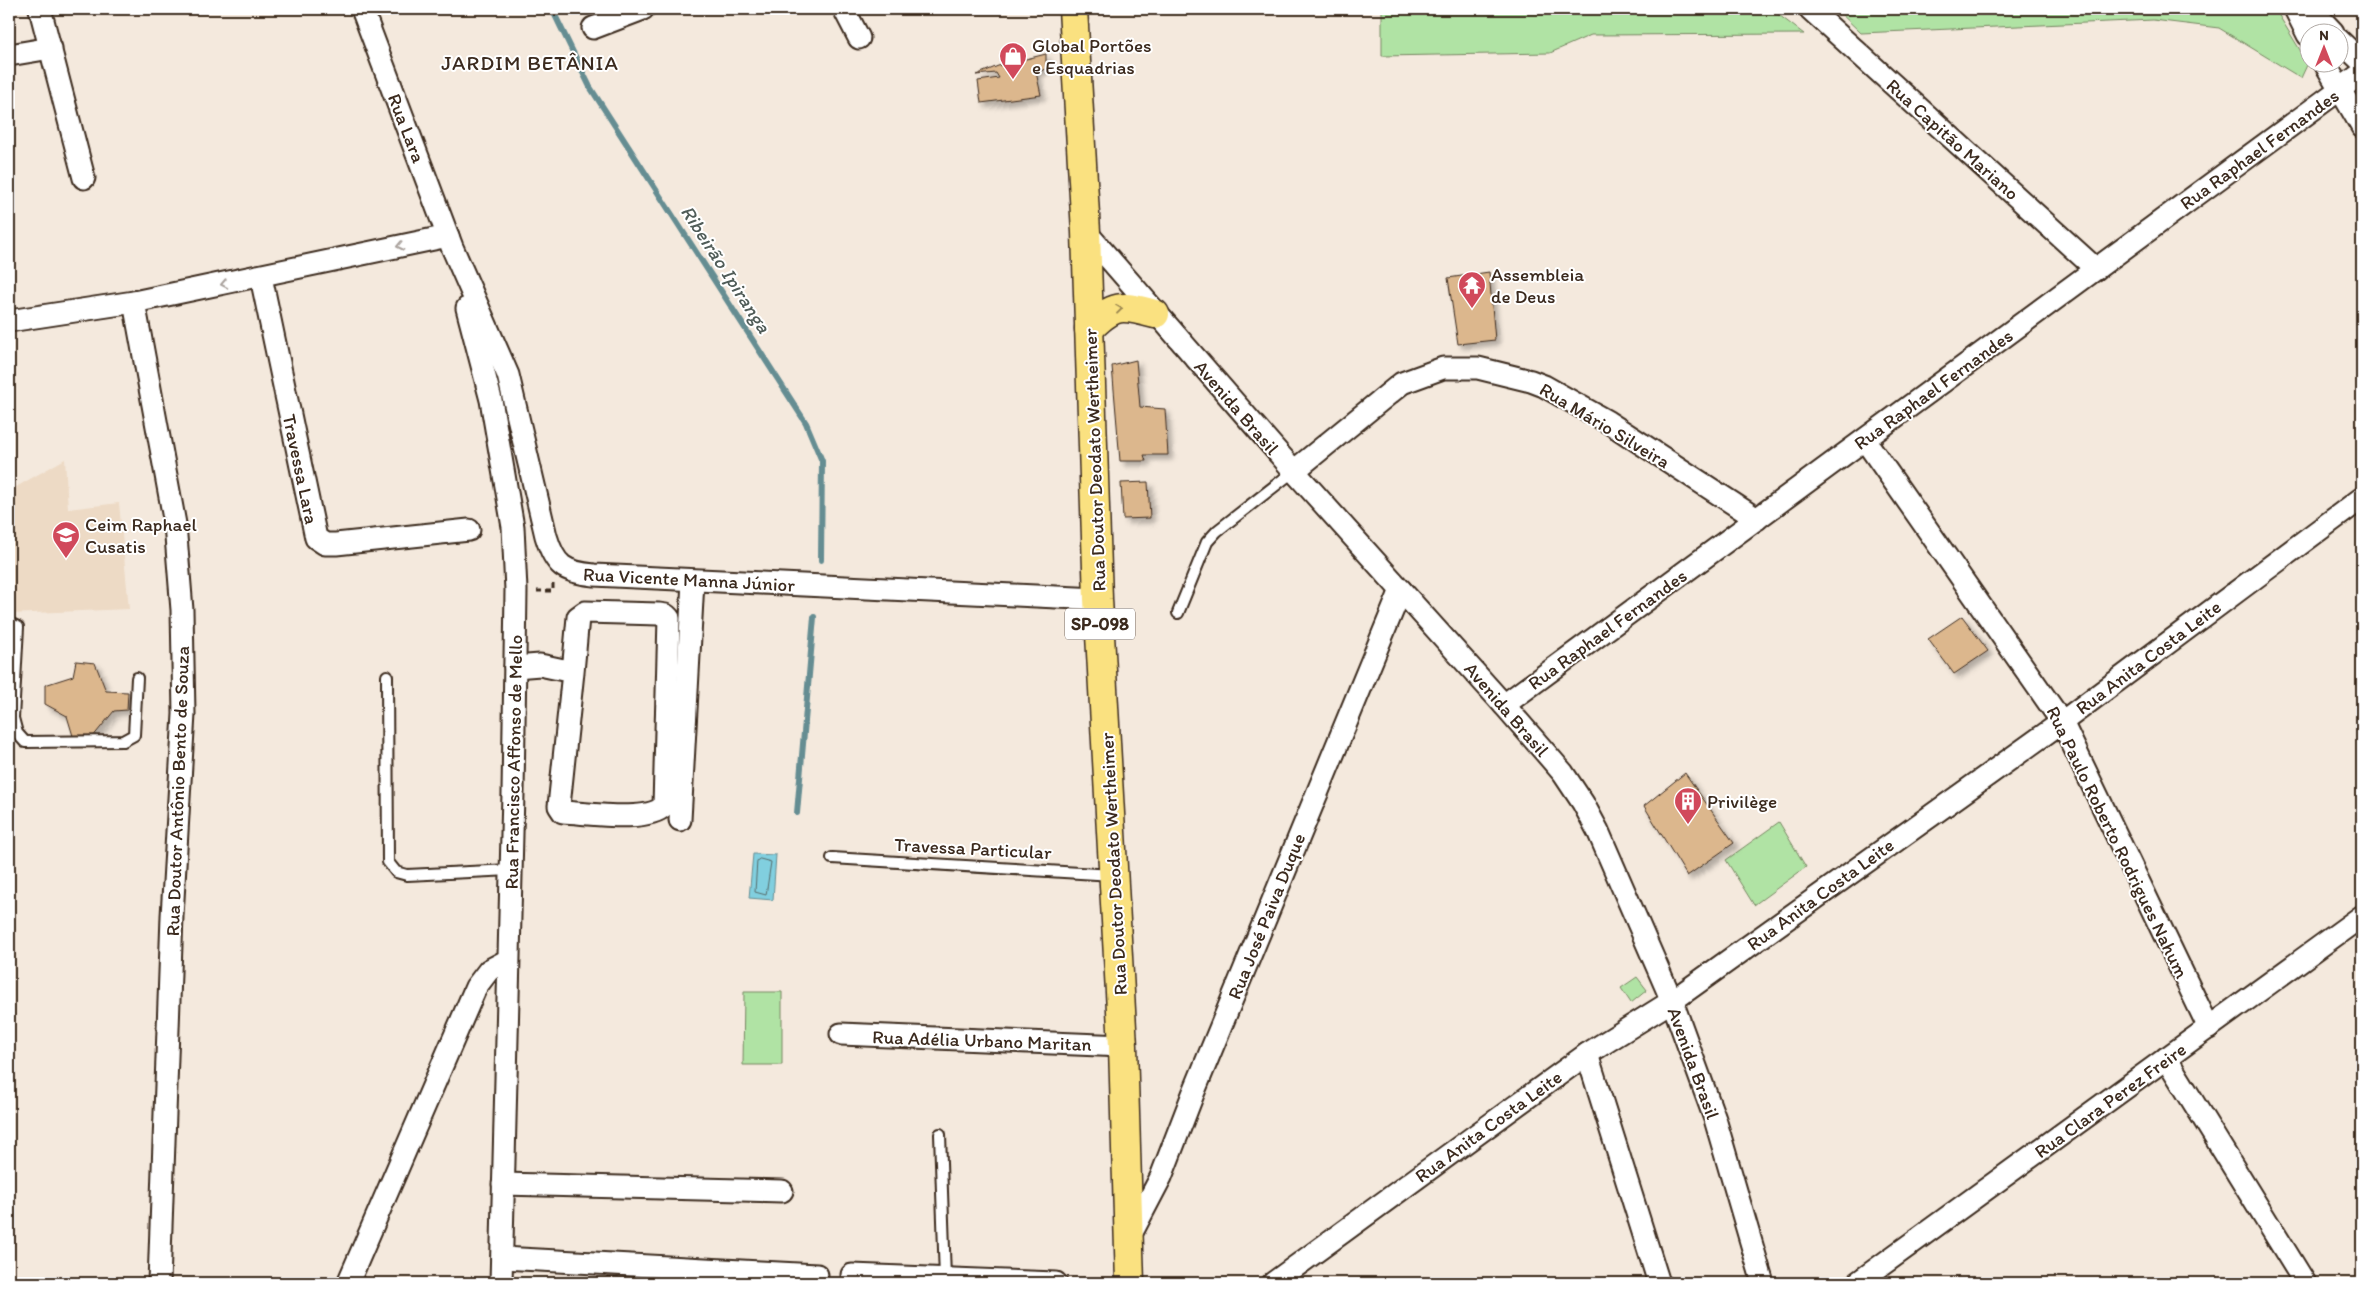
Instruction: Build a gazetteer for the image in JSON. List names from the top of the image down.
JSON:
{
  "streets": {
    "main road": ["Rua Doutor Deodato Wertheimer", "SP-098"],
    "street": [
      "Rua Lara",
      "Rua Capitão Mariano",
      "Rua Raphael Fernandes",
      "Avenida Brasil",
      "Rua Mário Silveira",
      "Travessa Lara",
      "Rua Vicente Manna Júnior",
      "Rua Anita Costa Leite",
      "Rua Francisco Affonso de Mello",
      "Rua Doutor Antônio Bento de Souza",
      "Rua Paulo Roberto Rodrigues Nahum",
      "Rua José Paiva Duque",
      "Rua Adélia Urbano Maritan",
      "Rua Clara Perez Freire"
    ],
    "lane": ["Travessa Particular"]
  },
  "crossings": [
    ["Rua Lara", "Rua Francisco Affonso de Mello"],
    ["Rua Capitão Mariano", "Rua Raphael Fernandes"],
    ["Rua Raphael Fernandes", "Avenida Brasil"],
    ["Rua Raphael Fernandes", "Rua Mário Silveira"],
    ["Rua Raphael Fernandes", "Rua Paulo Roberto Rodrigues Nahum"],
    ["Avenida Brasil", "Rua Mário Silveira"],
    ["Avenida Brasil", "Rua Doutor Deodato Wertheimer"],
    ["Avenida Brasil", "Rua Anita Costa Leite"],
    ["Avenida Brasil", "Rua José Paiva Duque"],
    ["Rua Doutor Deodato Wertheimer", "Rua Vicente Manna Júnior"],
    ["Rua Doutor Deodato Wertheimer", "SP-098"],
    ["Rua Doutor Deodato Wertheimer", "Travessa Particular"],
    ["Rua Doutor Deodato Wertheimer", "Rua José Paiva Duque"],
    ["Rua Doutor Deodato Wertheimer", "Rua Adélia Urbano Maritan"],
    ["SP-098", "Rua José Paiva Duque"],
    ["Rua Anita Costa Leite", "Rua Paulo Roberto Rodrigues Nahum"],
    ["Rua Paulo Roberto Rodrigues Nahum", "Rua Clara Perez Freire"]
  ],
  "districts": ["JARDIM BETÂNIA"],
  "water": ["Ribeirão Ipiranga"],
  "places": {
    "shop": ["Global Portões e Esquadrias"],
    "temple": ["Assembleia de Deus"],
    "school or university": ["Ceim Raphael Cusatis"],
    "building": ["Privilège"]
  },
  "north": "top"
}
